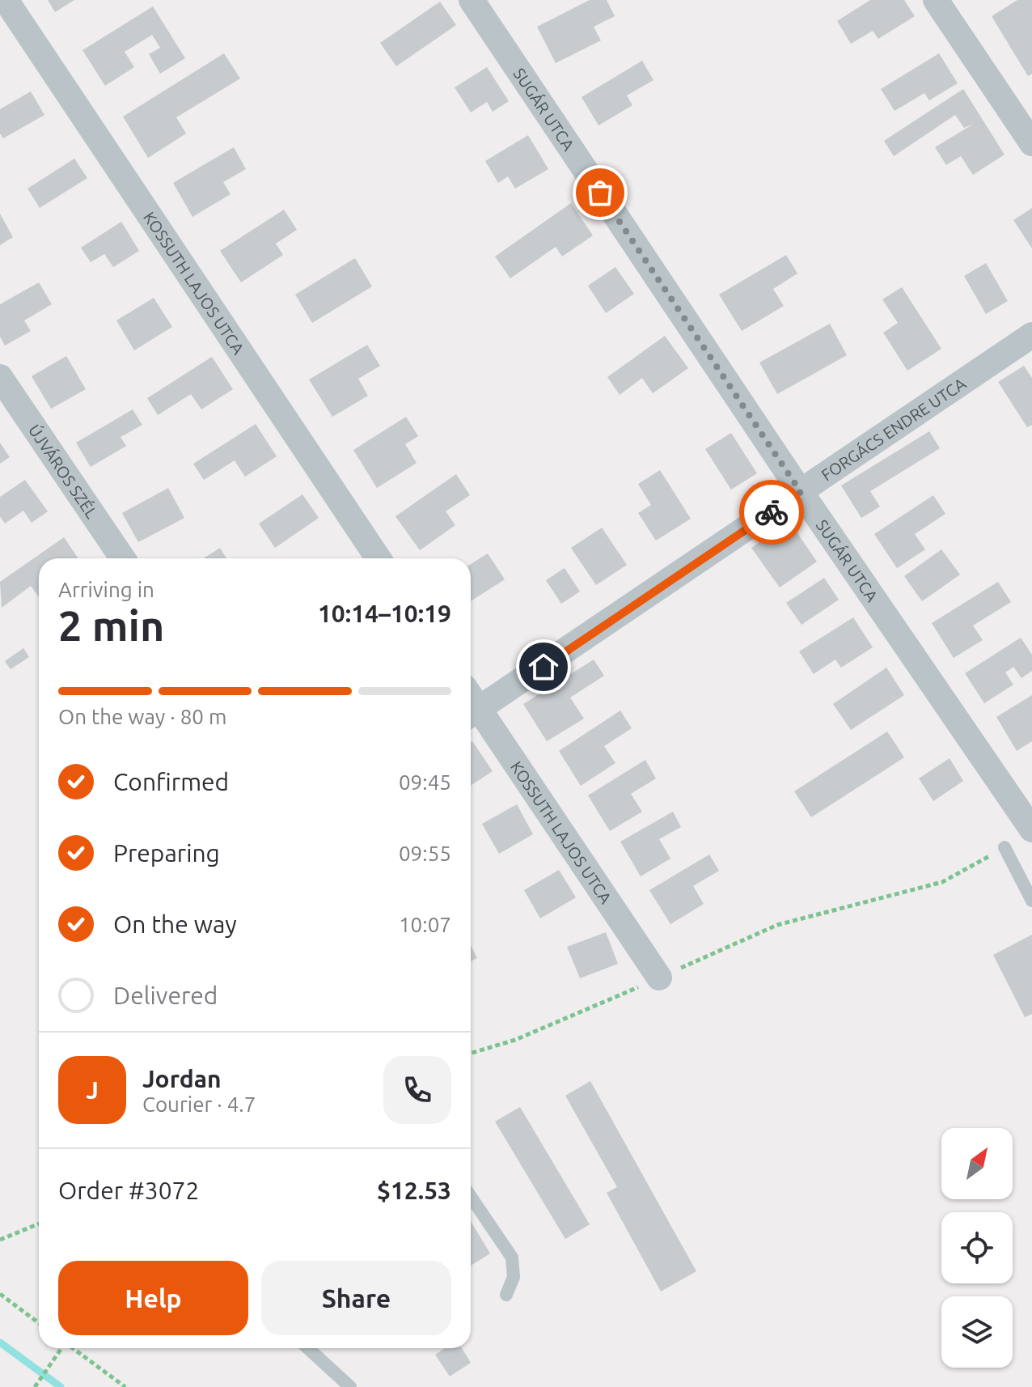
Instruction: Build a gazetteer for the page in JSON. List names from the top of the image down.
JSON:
{
  "streets": {
    "street": [
      "SUGÁR UTCA",
      "KOSSUTH LAJOS UTCA",
      "FORGÁCS ENDRE UTCA",
      "ÚJVÁROS SZÉL"
    ]
  },
  "crossings": [
    ["SUGÁR UTCA", "FORGÁCS ENDRE UTCA"],
    ["KOSSUTH LAJOS UTCA", "FORGÁCS ENDRE UTCA"]
  ],
  "north": "top right",
  "page": {
    "heading": ["2 min", "Arriving in", "10:14–10:19"],
    "panel": [
      "Jordan",
      "Courier · 4.7",
      "Order #3072",
      "$12.53"
    ],
    "bar": "On the way · 80 m",
    "list": [
      ["Confirmed", "09:45"],
      ["Preparing", "09:55"],
      ["On the way", "10:07"],
      "Delivered"
    ],
    "round": "J",
    "buttons": ["Help", "Share"]
  }
}
